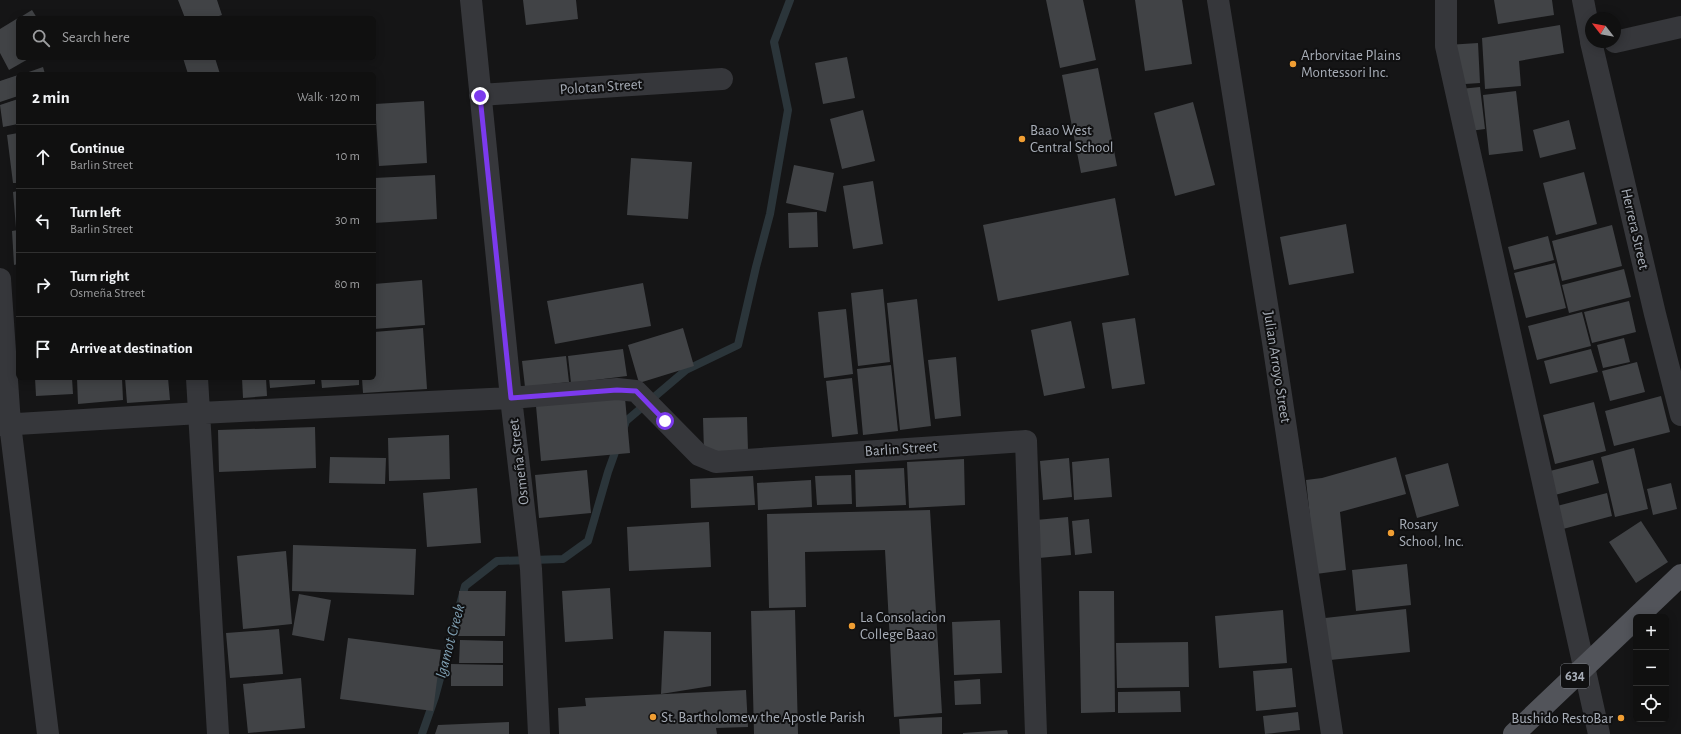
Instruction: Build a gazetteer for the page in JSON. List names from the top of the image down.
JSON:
{
  "streets": {
    "main road": ["634"],
    "street": [
      "Polotan Street",
      "Herrera Street",
      "Julian Arroyo Street",
      "Barlin Street",
      "Osmeña Street"
    ]
  },
  "crossings": [
    ["Polotan Street", "Osmeña Street"],
    ["Barlin Street", "Osmeña Street"]
  ],
  "water": ["Igamot Creek"],
  "places": [
    "Arborvitae Plains Montessori Inc.",
    "Baao West Central School",
    "Rosary School, Inc.",
    "La Consolacion College Baao",
    "St. Bartholomew the Apostle Parish",
    "Bushido RestoBar"
  ],
  "north": "top left",
  "page": {
    "search": "Search here",
    "heading": ["2 min", "Walk · 120 m"],
    "list": [
      ["Continue", "Barlin Street", "10 m"],
      ["Turn left", "Barlin Street", "30 m"],
      ["Turn right", "Osmeña Street", "80 m"],
      "Arrive at destination"
    ],
    "map_buttons": ["+", "−"]
  }
}
